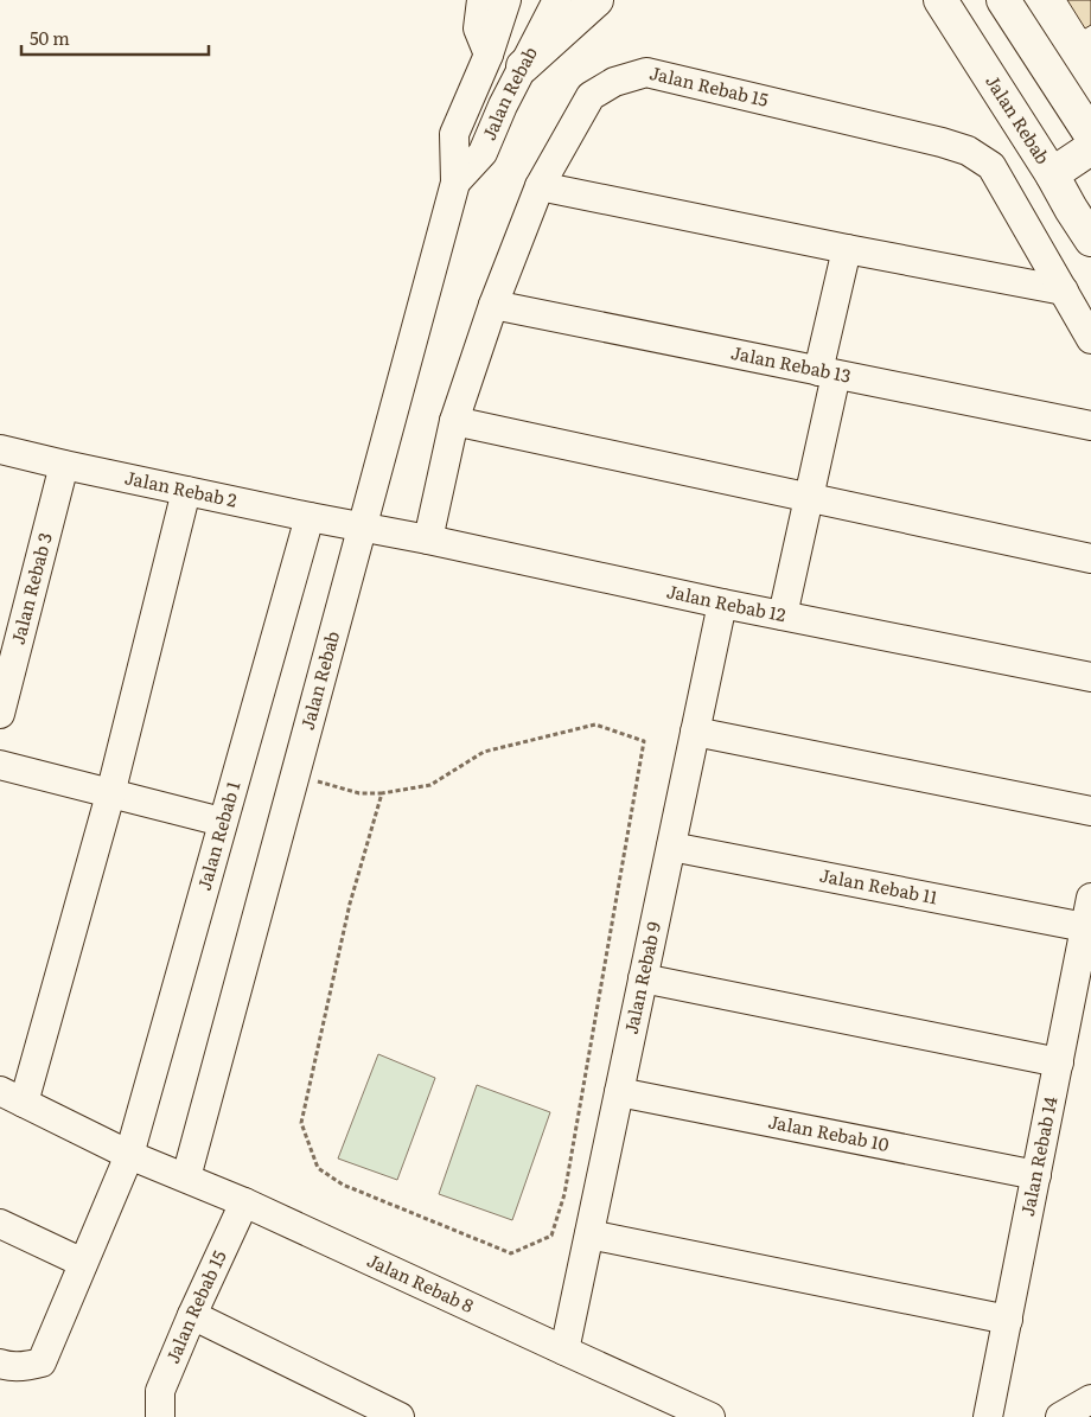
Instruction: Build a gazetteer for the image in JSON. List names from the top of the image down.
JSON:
{
  "streets": {
    "main road": ["Jalan Rebab"],
    "street": [
      "Jalan Rebab 15",
      "Jalan Rebab 13",
      "Jalan Rebab 2",
      "Jalan Rebab 3",
      "Jalan Rebab 12",
      "Jalan Rebab 1",
      "Jalan Rebab 11",
      "Jalan Rebab 9",
      "Jalan Rebab 10",
      "Jalan Rebab 14",
      "Jalan Rebab 8"
    ]
  },
  "crossings": [
    ["Jalan Rebab 15", "Jalan Rebab 13"],
    ["Jalan Rebab 15", "Jalan Rebab 12"],
    ["Jalan Rebab 15", "Jalan Rebab 8"],
    ["Jalan Rebab", "Jalan Rebab 2"],
    ["Jalan Rebab", "Jalan Rebab 12"],
    ["Jalan Rebab", "Jalan Rebab 8"],
    ["Jalan Rebab 2", "Jalan Rebab 3"],
    ["Jalan Rebab 2", "Jalan Rebab 12"],
    ["Jalan Rebab 2", "Jalan Rebab 1"],
    ["Jalan Rebab 12", "Jalan Rebab 9"],
    ["Jalan Rebab 1", "Jalan Rebab 8"],
    ["Jalan Rebab 11", "Jalan Rebab 9"],
    ["Jalan Rebab 11", "Jalan Rebab 14"],
    ["Jalan Rebab 9", "Jalan Rebab 10"],
    ["Jalan Rebab 9", "Jalan Rebab 8"],
    ["Jalan Rebab 10", "Jalan Rebab 14"]
  ],
  "scale_bar": "50 m"
}
